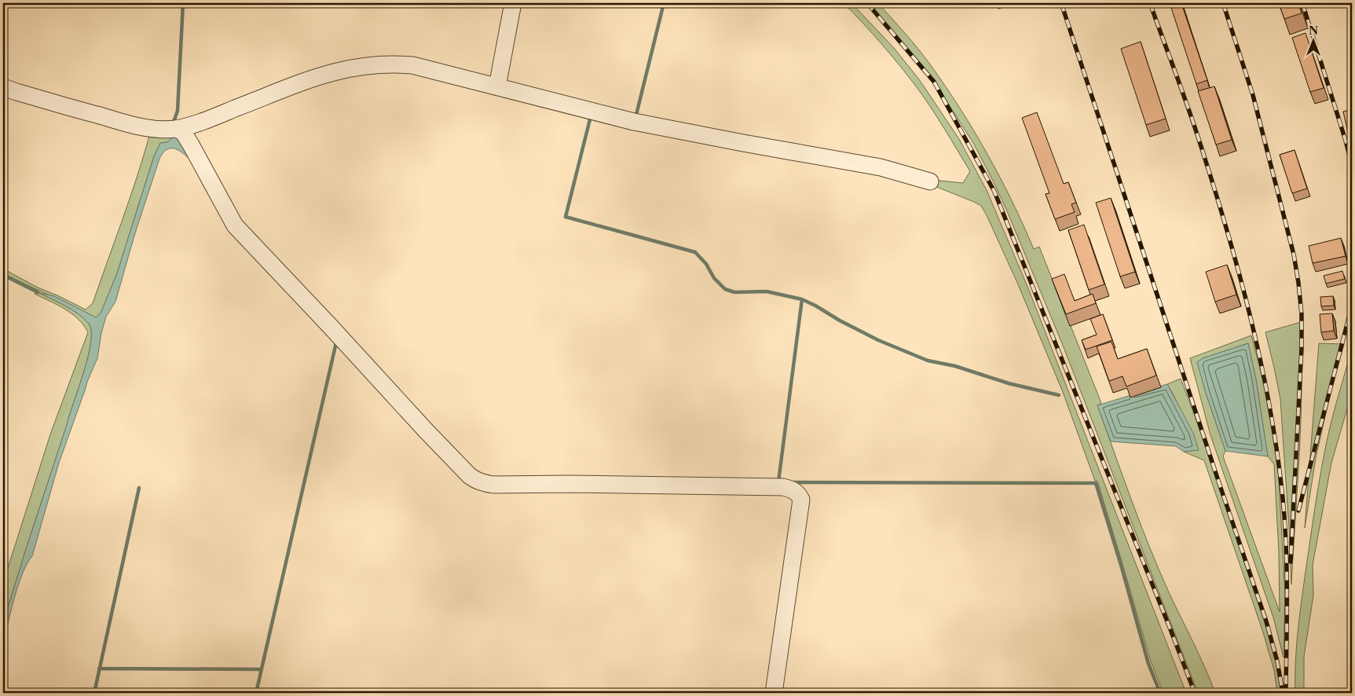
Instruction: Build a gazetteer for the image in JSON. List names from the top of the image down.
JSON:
{
  "north": "top"
}
